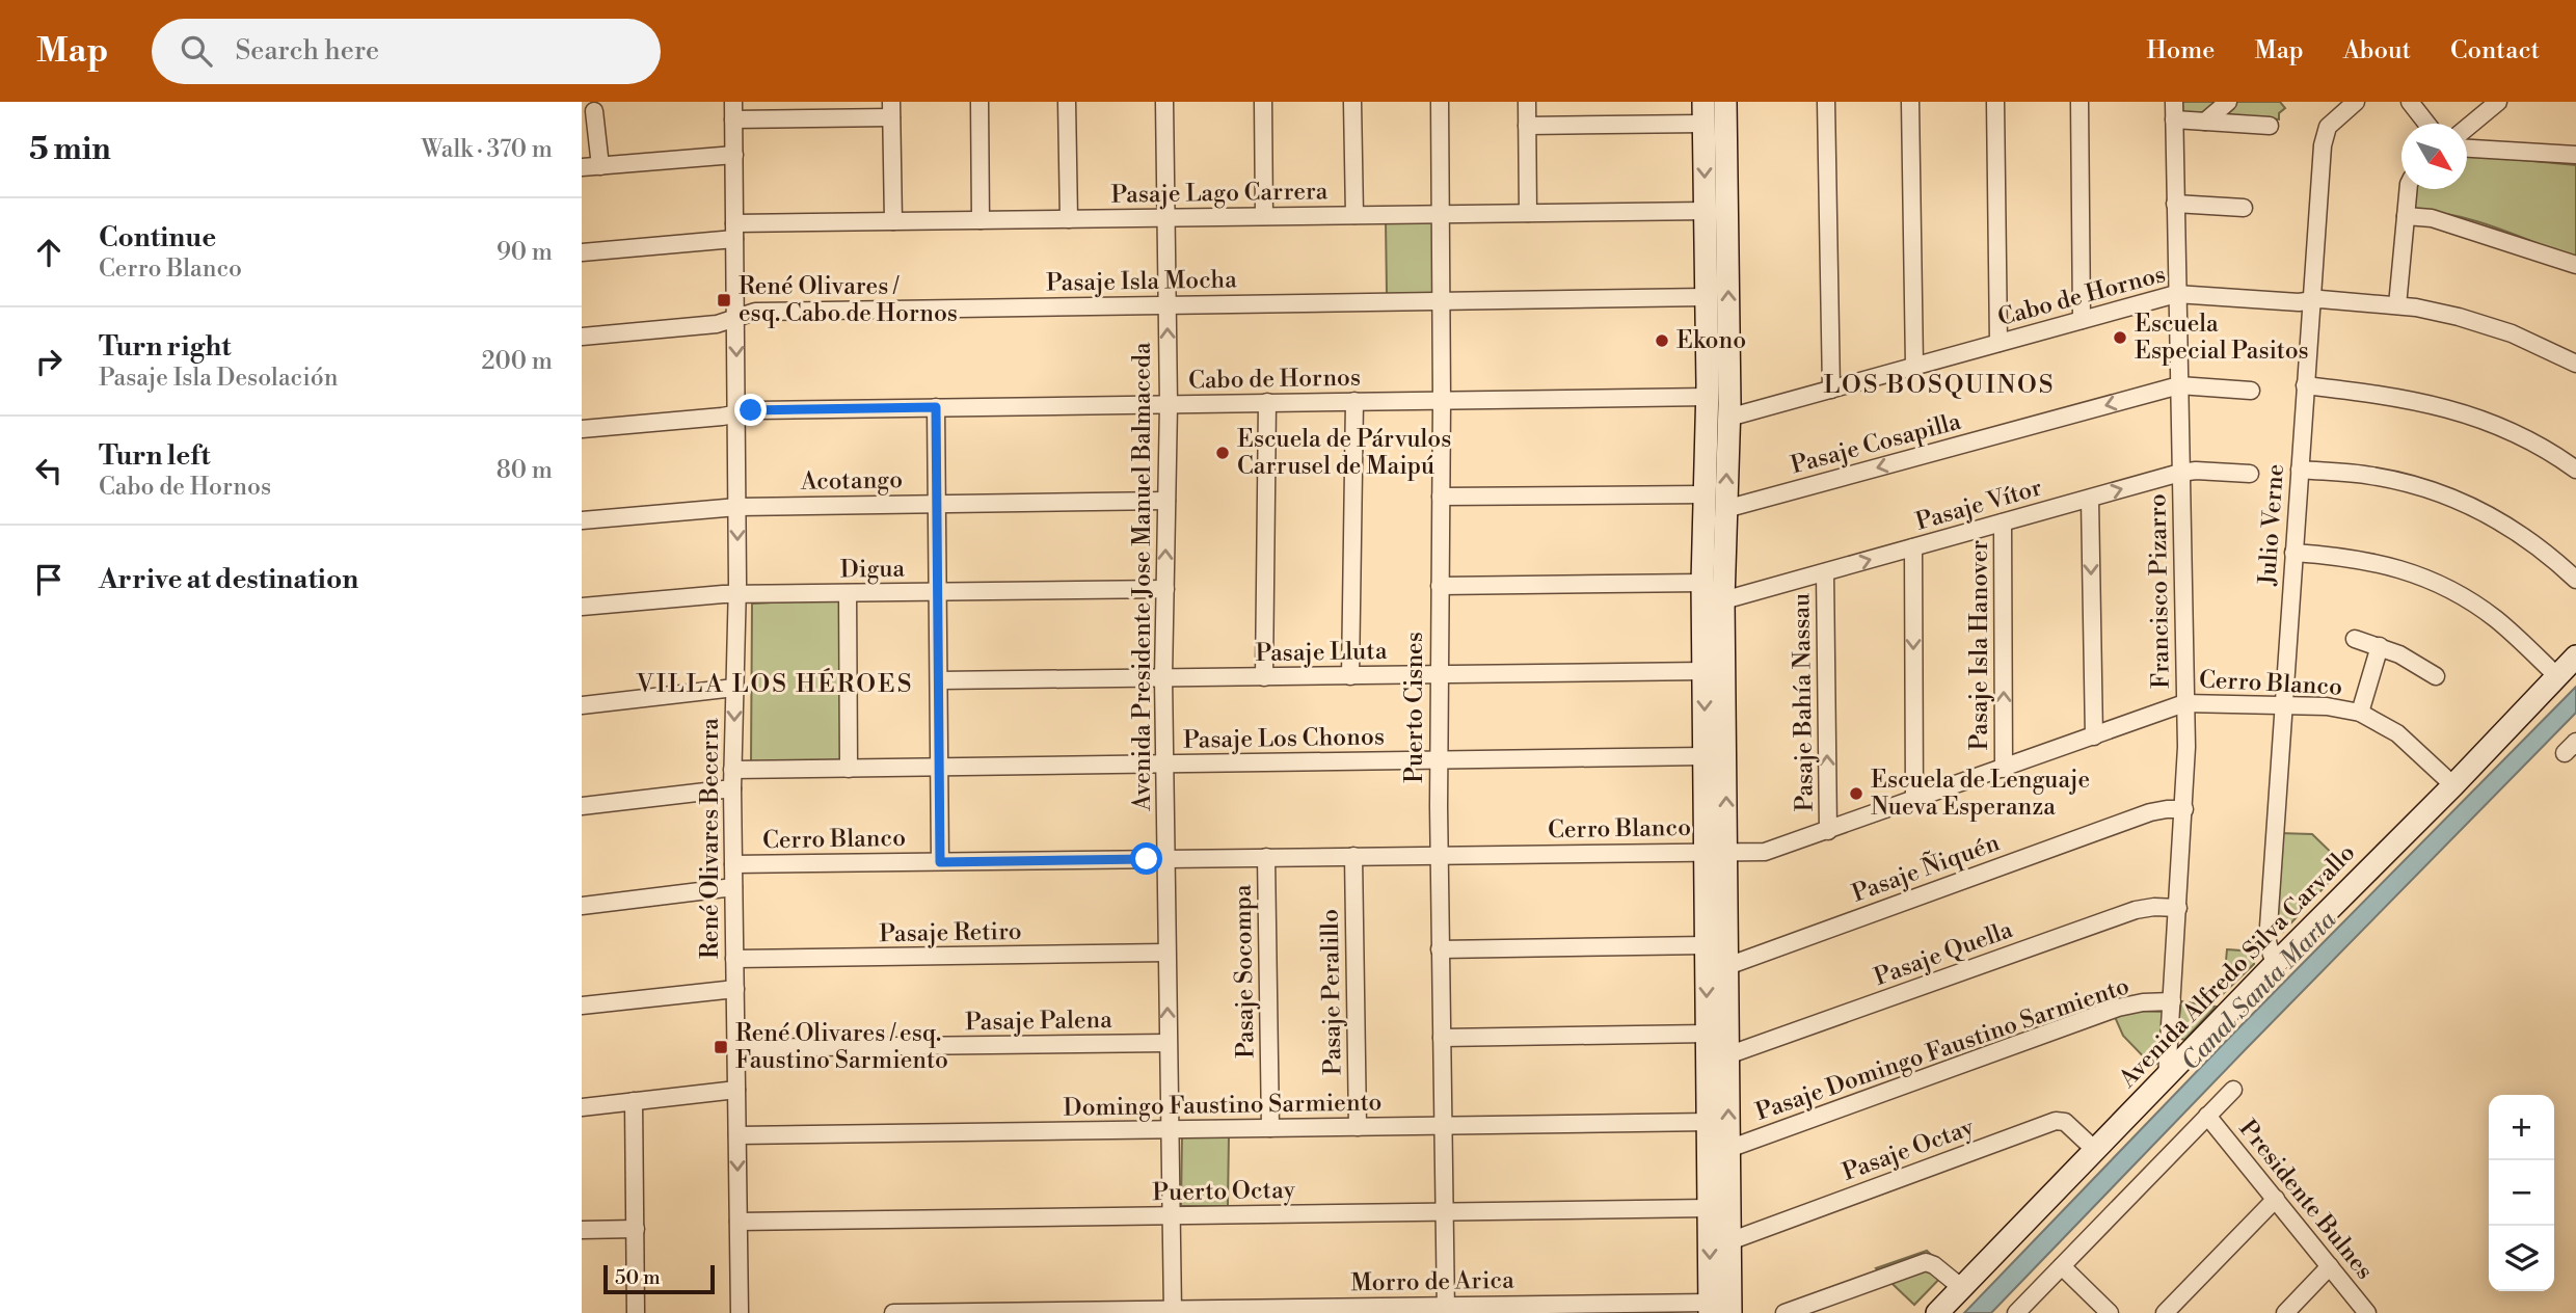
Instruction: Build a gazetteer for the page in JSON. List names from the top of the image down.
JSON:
{
  "streets": {
    "street": [
      "Pasaje Lago Carrera",
      "Pasaje Isla Mocha",
      "Cabo de Hornos",
      "Pasaje Cosapilla",
      "Acotango",
      "Pasaje Vítor",
      "Julio Verne",
      "Digua",
      "Avenida Presidente Jose Manuel Balmaceda",
      "Francisco Pizarro",
      "Pasaje Isla Hanover",
      "Pasaje Lluta",
      "Cerro Blanco",
      "Pasaje Bahía Nassau",
      "Puerto Cisnes",
      "Pasaje Los Chonos",
      "René Olivares Becerra",
      "Pasaje Ñiquén",
      "Pasaje Retiro",
      "Pasaje Quella",
      "Avenida Alfredo Silva Carvallo",
      "Pasaje Socompa",
      "Pasaje Peralillo",
      "Pasaje Palena",
      "Pasaje Domingo Faustino Sarmiento",
      "Domingo Faustino Sarmiento",
      "Pasaje Octay",
      "Puerto Octay",
      "Presidente Bulnes",
      "Morro de Arica"
    ]
  },
  "crossings": [
    ["Pasaje Lago Carrera", "Avenida Presidente Jose Manuel Balmaceda"],
    ["Pasaje Lago Carrera", "Puerto Cisnes"],
    ["Pasaje Lago Carrera", "René Olivares Becerra"],
    ["Pasaje Isla Mocha", "Avenida Presidente Jose Manuel Balmaceda"],
    ["Pasaje Isla Mocha", "Puerto Cisnes"],
    ["Pasaje Isla Mocha", "René Olivares Becerra"],
    ["Cabo de Hornos", "Julio Verne"],
    ["Cabo de Hornos", "Avenida Presidente Jose Manuel Balmaceda"],
    ["Cabo de Hornos", "Francisco Pizarro"],
    ["Cabo de Hornos", "Puerto Cisnes"],
    ["Cabo de Hornos", "René Olivares Becerra"],
    ["Pasaje Cosapilla", "Francisco Pizarro"],
    ["Acotango", "Avenida Presidente Jose Manuel Balmaceda"],
    ["Acotango", "René Olivares Becerra"],
    ["Pasaje Vítor", "Francisco Pizarro"],
    ["Pasaje Vítor", "Pasaje Isla Hanover"],
    ["Pasaje Vítor", "Pasaje Bahía Nassau"],
    ["Julio Verne", "Cerro Blanco"],
    ["Julio Verne", "Avenida Alfredo Silva Carvallo"],
    ["Digua", "Avenida Presidente Jose Manuel Balmaceda"],
    ["Digua", "René Olivares Becerra"],
    ["Avenida Presidente Jose Manuel Balmaceda", "Pasaje Lluta"],
    ["Avenida Presidente Jose Manuel Balmaceda", "Cerro Blanco"],
    ["Avenida Presidente Jose Manuel Balmaceda", "Pasaje Los Chonos"],
    ["Avenida Presidente Jose Manuel Balmaceda", "Pasaje Retiro"],
    ["Avenida Presidente Jose Manuel Balmaceda", "Pasaje Palena"],
    ["Avenida Presidente Jose Manuel Balmaceda", "Domingo Faustino Sarmiento"],
    ["Avenida Presidente Jose Manuel Balmaceda", "Puerto Octay"],
    ["Avenida Presidente Jose Manuel Balmaceda", "Morro de Arica"],
    ["Francisco Pizarro", "Cerro Blanco"],
    ["Francisco Pizarro", "Pasaje Ñiquén"],
    ["Francisco Pizarro", "Pasaje Quella"],
    ["Francisco Pizarro", "Avenida Alfredo Silva Carvallo"],
    ["Francisco Pizarro", "Pasaje Domingo Faustino Sarmiento"],
    ["Pasaje Isla Hanover", "Cerro Blanco"],
    ["Pasaje Lluta", "Puerto Cisnes"],
    ["Cerro Blanco", "Pasaje Bahía Nassau"],
    ["Cerro Blanco", "Puerto Cisnes"],
    ["Cerro Blanco", "René Olivares Becerra"],
    ["Cerro Blanco", "Avenida Alfredo Silva Carvallo"],
    ["Cerro Blanco", "Pasaje Socompa"],
    ["Cerro Blanco", "Pasaje Peralillo"],
    ["Puerto Cisnes", "Pasaje Los Chonos"],
    ["Puerto Cisnes", "Domingo Faustino Sarmiento"],
    ["Puerto Cisnes", "Puerto Octay"],
    ["Puerto Cisnes", "Morro de Arica"],
    ["Pasaje Los Chonos", "René Olivares Becerra"],
    ["René Olivares Becerra", "Pasaje Retiro"],
    ["René Olivares Becerra", "Pasaje Palena"],
    ["René Olivares Becerra", "Domingo Faustino Sarmiento"],
    ["René Olivares Becerra", "Puerto Octay"],
    ["Avenida Alfredo Silva Carvallo", "Pasaje Octay"],
    ["Pasaje Socompa", "Domingo Faustino Sarmiento"],
    ["Pasaje Peralillo", "Domingo Faustino Sarmiento"]
  ],
  "one_way": ["Pasaje Cosapilla"],
  "districts": ["LOS BOSQUINOS", "VILLA LOS HÉROES"],
  "water": ["Canal Santa Marta"],
  "places": {
    "transit": ["René Olivares / esq. Cabo de Hornos", "René Olivares / esq. Faustino Sarmiento"],
    "other": [
      "Escuela Especial Pasitos",
      "Ekono",
      "Escuela de Párvulos Carrusel de Maipú",
      "Escuela de Lenguaje Nueva Esperanza"
    ]
  },
  "scale_bar": "50 m",
  "north": "bottom right",
  "page": {
    "header": "Map",
    "search": "Search here",
    "nav": [
      "Home",
      "Map",
      "About",
      "Contact"
    ],
    "heading": ["5 min", "Walk · 370 m"],
    "list": [
      ["Continue", "Cerro Blanco", "90 m"],
      ["Turn right", "Pasaje Isla Desolación", "200 m"],
      ["Turn left", "Cabo de Hornos", "80 m"],
      "Arrive at destination"
    ],
    "map_buttons": ["+", "−"],
    "scale": "50 m"
  }
}
